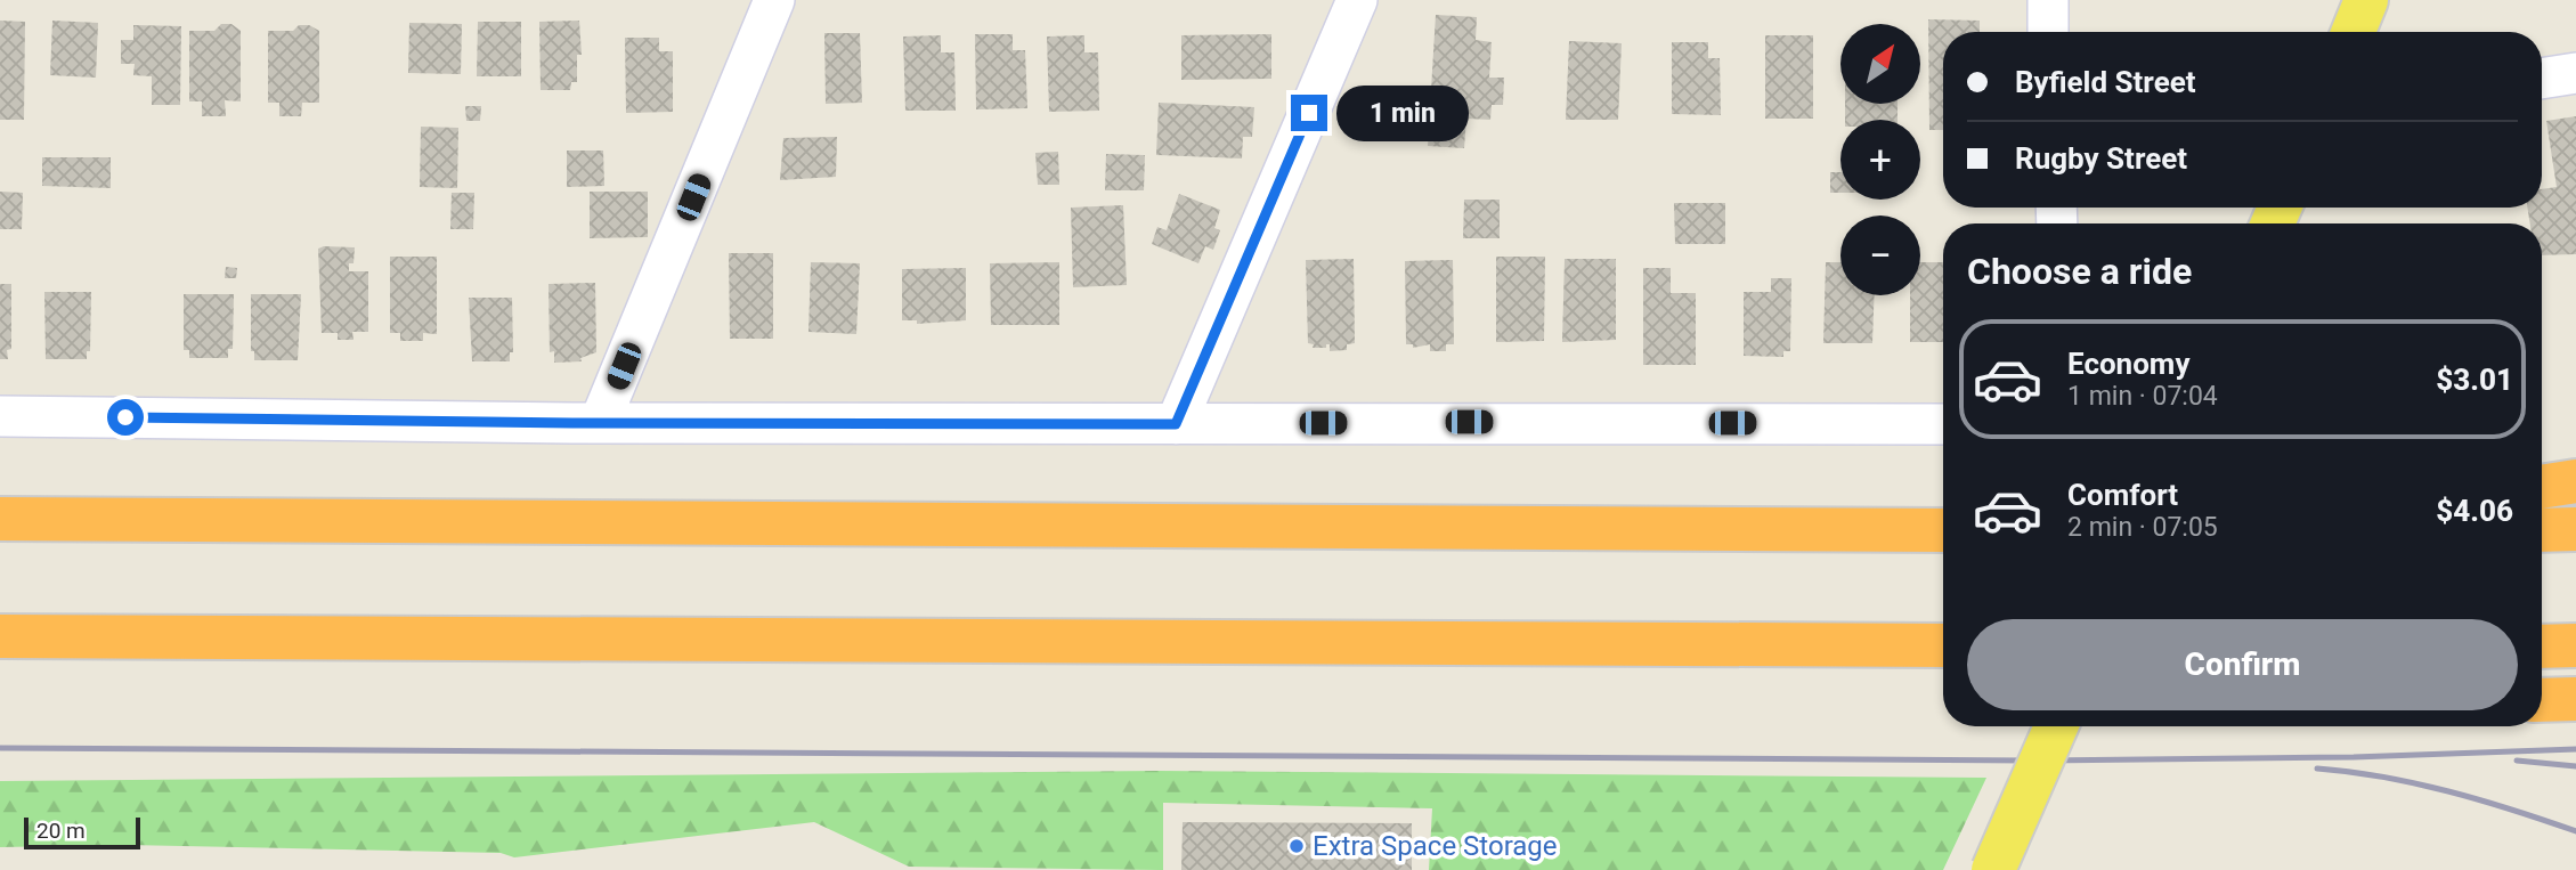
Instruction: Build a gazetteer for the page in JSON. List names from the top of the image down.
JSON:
{
  "places": ["Extra Space Storage"],
  "scale_bar": "20 m",
  "north": "top right",
  "page": {
    "map_buttons": ["+", "−"],
    "banner": ["Byfield Street", "Rugby Street"],
    "bubble": "1 min",
    "heading": "Choose a ride",
    "list": [
      {
        "name": "Economy",
        "note": "1 min · 07:04",
        "value": "$3.01"
      },
      {
        "name": "Comfort",
        "note": "2 min · 07:05",
        "value": "$4.06"
      }
    ],
    "buttons": "Confirm",
    "scale": "20 m"
  }
}
